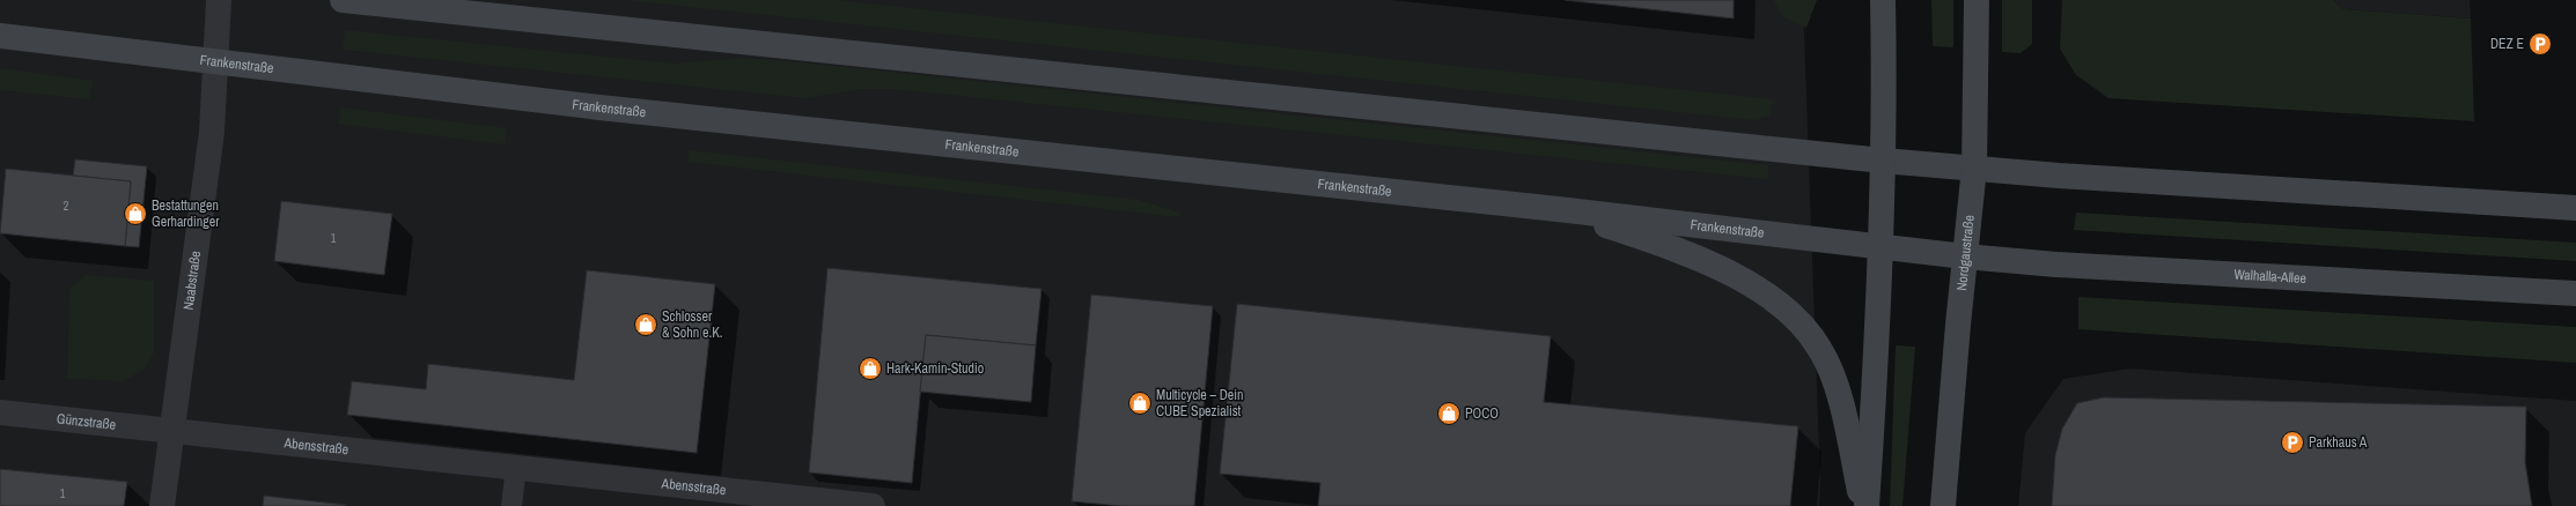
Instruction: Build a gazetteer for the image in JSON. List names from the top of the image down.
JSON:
{
  "streets": {
    "main road": ["Frankenstraße", "Nordgaustraße", "Walhalla-Allee"],
    "street": ["Naabstraße", "Günzstraße", "Abensstraße"]
  },
  "crossings": [
    ["Frankenstraße", "Nordgaustraße"],
    ["Frankenstraße", "Walhalla-Allee"],
    ["Frankenstraße", "Naabstraße"],
    ["Nordgaustraße", "Walhalla-Allee"],
    ["Naabstraße", "Günzstraße"],
    ["Naabstraße", "Abensstraße"],
    ["Günzstraße", "Abensstraße"]
  ],
  "places": {
    "parking": ["DEZ E", "Parkhaus A"],
    "shop": [
      "Bestattungen Gerhardinger",
      "Schlosser & Sohn e.K.",
      "Hark-Kamin-Studio",
      "Multicycle – Dein CUBE Spezialist",
      "POCO"
    ]
  },
  "house_numbers": ["2", "1", "1"]
}
